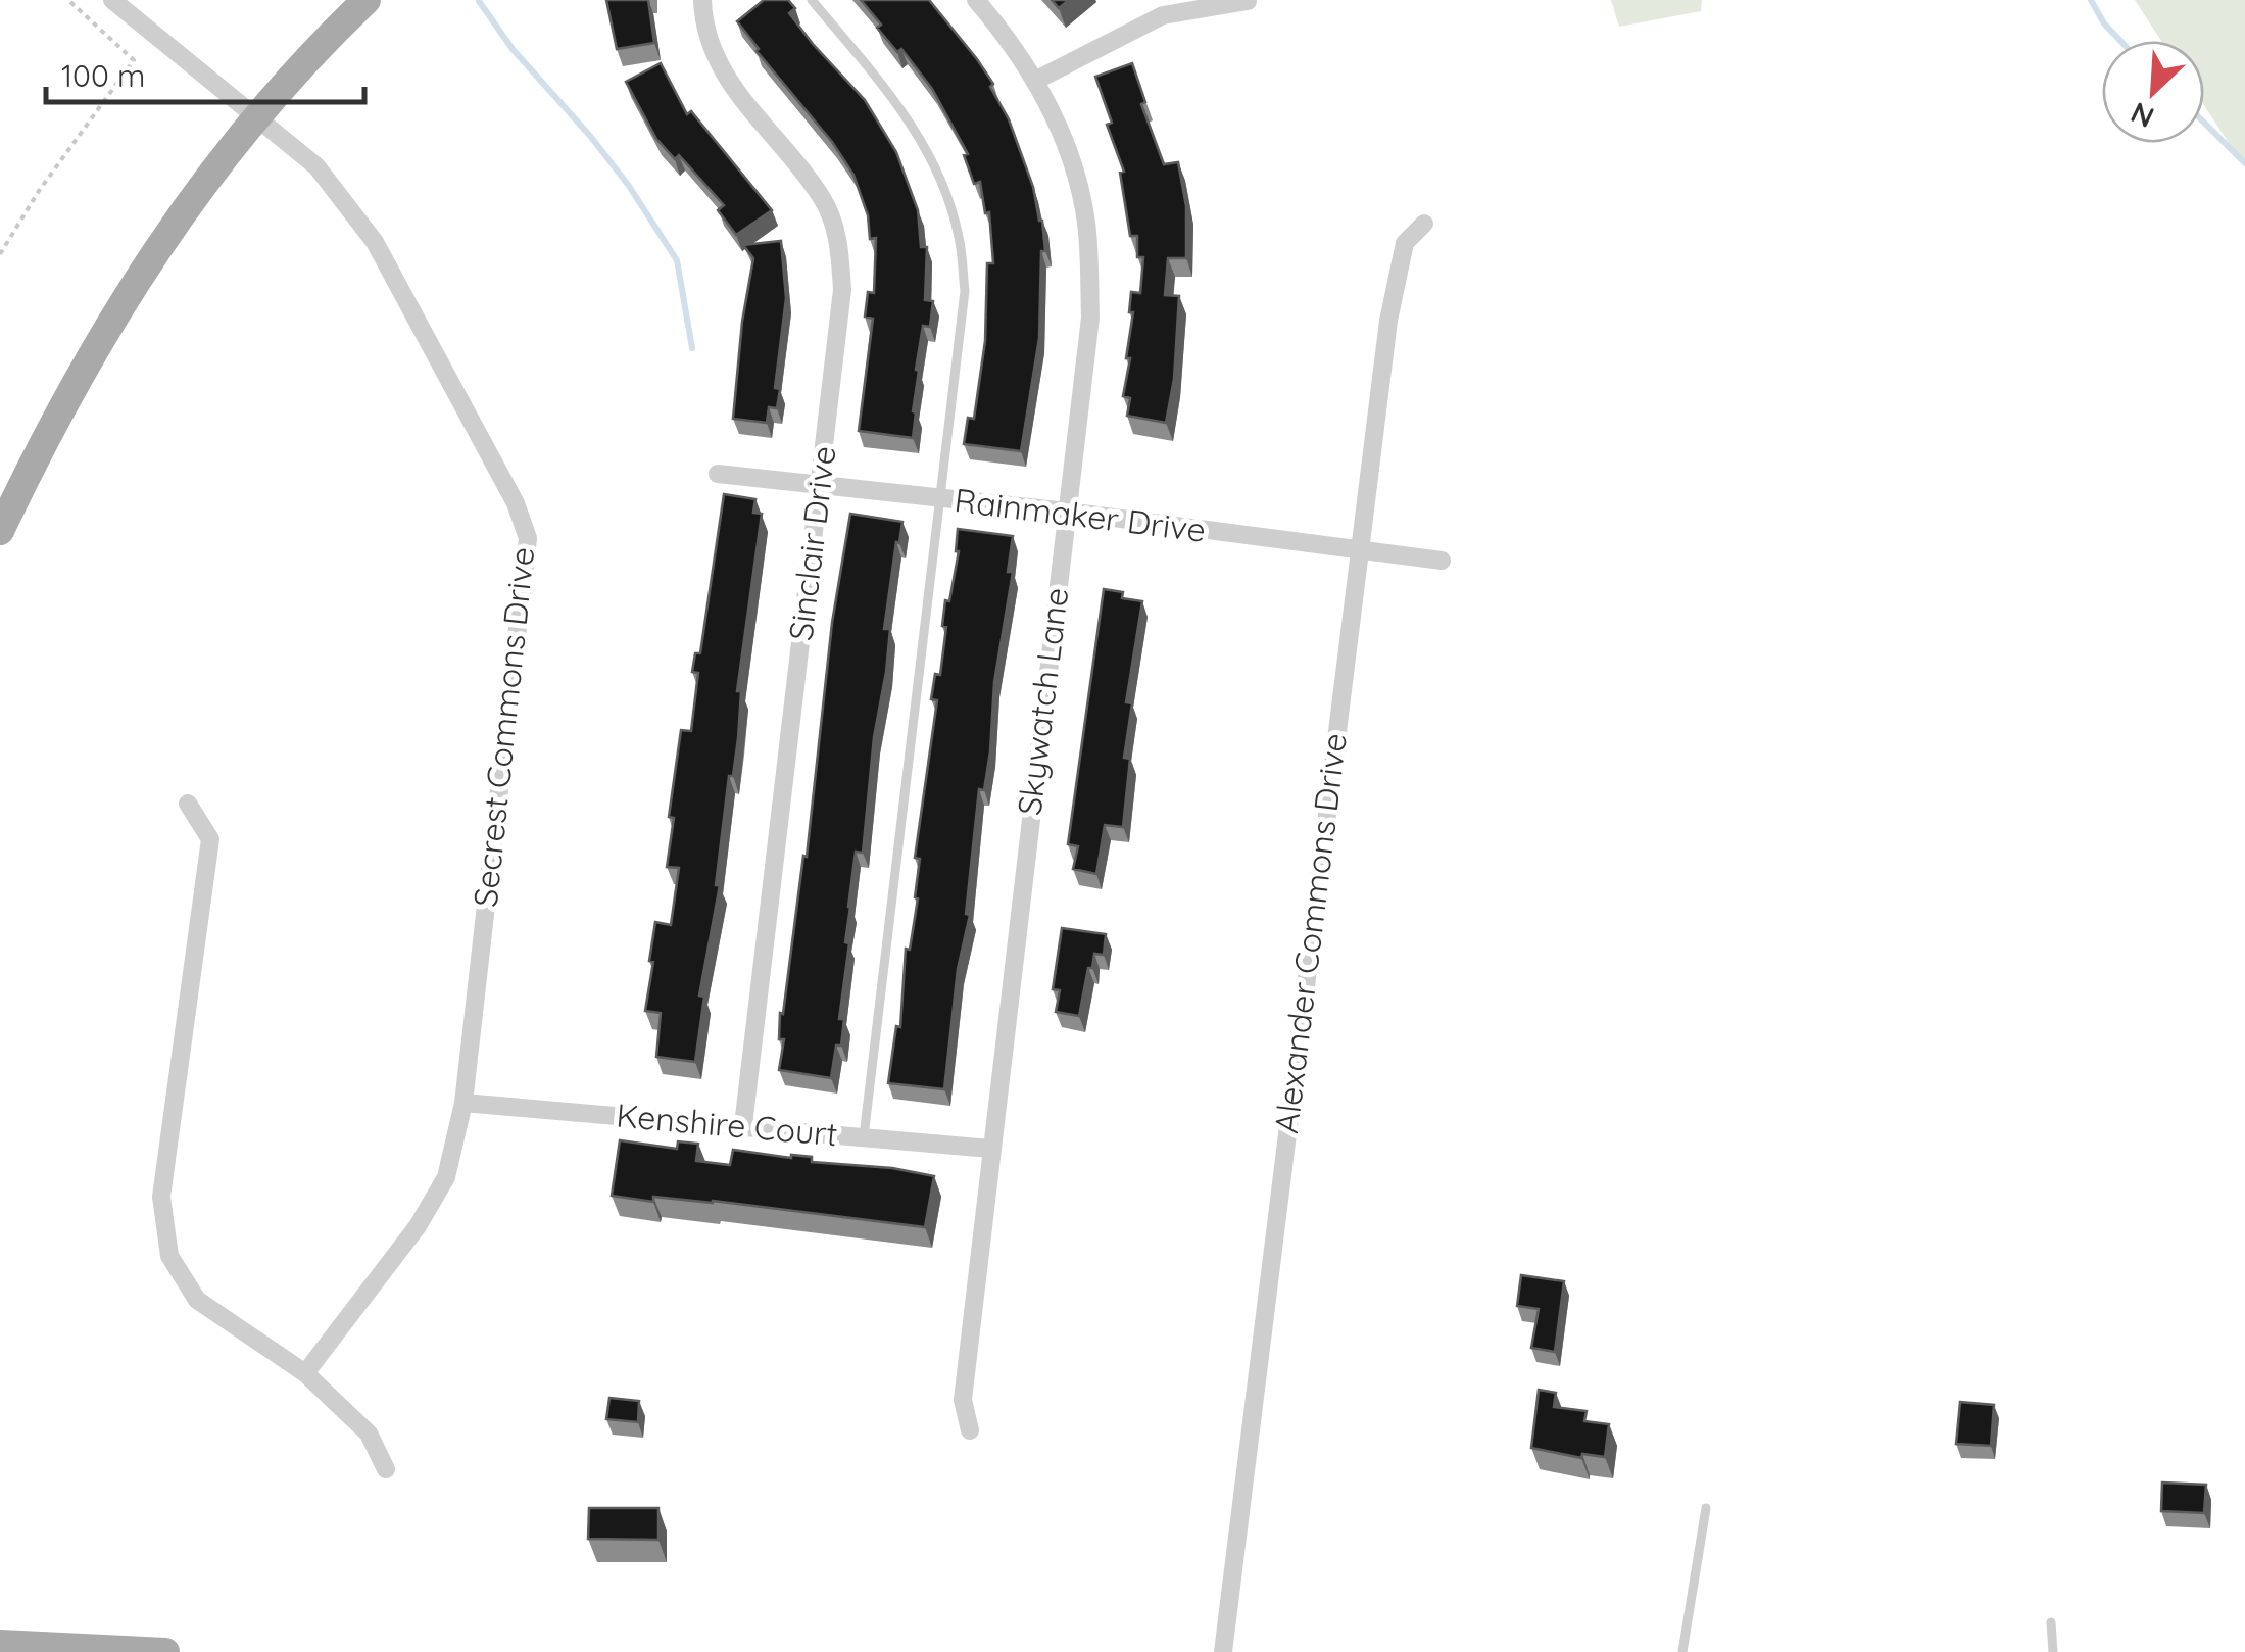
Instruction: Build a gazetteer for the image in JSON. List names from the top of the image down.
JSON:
{
  "streets": {
    "street": [
      "Rainmaker Drive",
      "Sinclair Drive",
      "Skywatch Lane",
      "Secrest Commons Drive",
      "Alexander Commons Drive",
      "Kenshire Court"
    ]
  },
  "crossings": [
    ["Rainmaker Drive", "Sinclair Drive"],
    ["Rainmaker Drive", "Skywatch Lane"],
    ["Rainmaker Drive", "Alexander Commons Drive"],
    ["Sinclair Drive", "Kenshire Court"],
    ["Skywatch Lane", "Kenshire Court"],
    ["Secrest Commons Drive", "Kenshire Court"]
  ],
  "scale_bar": "100 m",
  "north": "bottom left"
}
